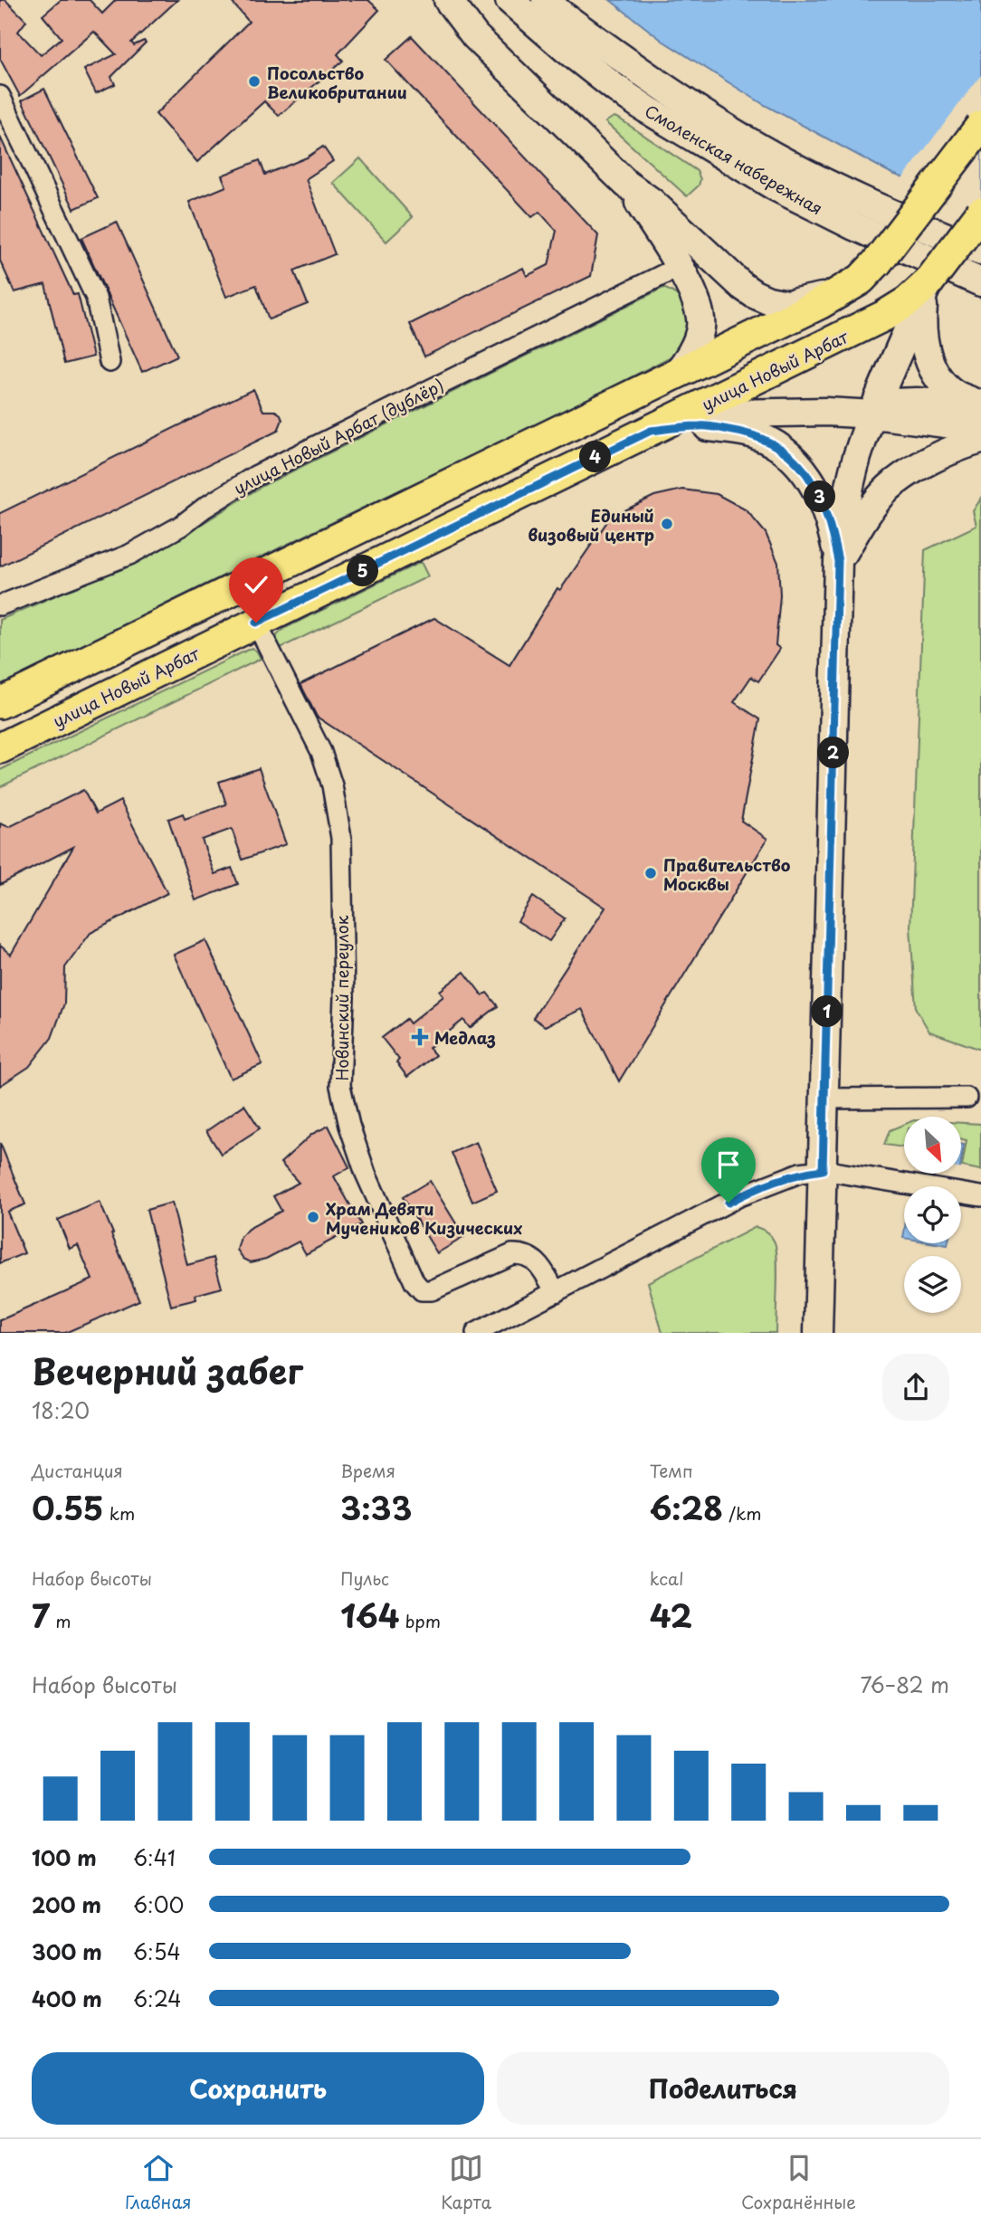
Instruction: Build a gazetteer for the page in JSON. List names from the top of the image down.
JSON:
{
  "streets": {
    "main road": ["Смоленская набережная", "улица Новый Арбат"],
    "street": ["улица Новый Арбат (дублёр)", "Новинский переулок"]
  },
  "crossings": [
    ["улица Новый Арбат", "Новинский переулок"]
  ],
  "places": {
    "other": [
      "Посольство Великобритании",
      "Единый визовый центр",
      "Правительство Москвы",
      "Храм Девяти Мучеников Кизических"
    ],
    "health": ["Медлаз"]
  },
  "north": "bottom right",
  "page": {
    "pins": [
      "4",
      "3",
      "5",
      "2",
      "1"
    ],
    "heading": ["Вечерний забег", "18:20"],
    "stats": [
      ["Дистанция", "0.55 km"],
      ["Время", "3:33"],
      ["Темп", "6:28 /km"],
      ["Набор высоты", "7 m"],
      ["Пульс", "164 bpm"],
      ["kcal", "42"]
    ],
    "chart": ["Набор высоты", "76–82 m"],
    "list": [
      {
        "name": "100 m",
        "note": "6:41"
      },
      {
        "name": "200 m",
        "note": "6:00"
      },
      {
        "name": "300 m",
        "note": "6:54"
      },
      {
        "name": "400 m",
        "note": "6:24"
      }
    ],
    "buttons": ["Сохранить", "Поделиться"],
    "tabs": ["Главная", "Карта", "Сохранённые"]
  }
}
